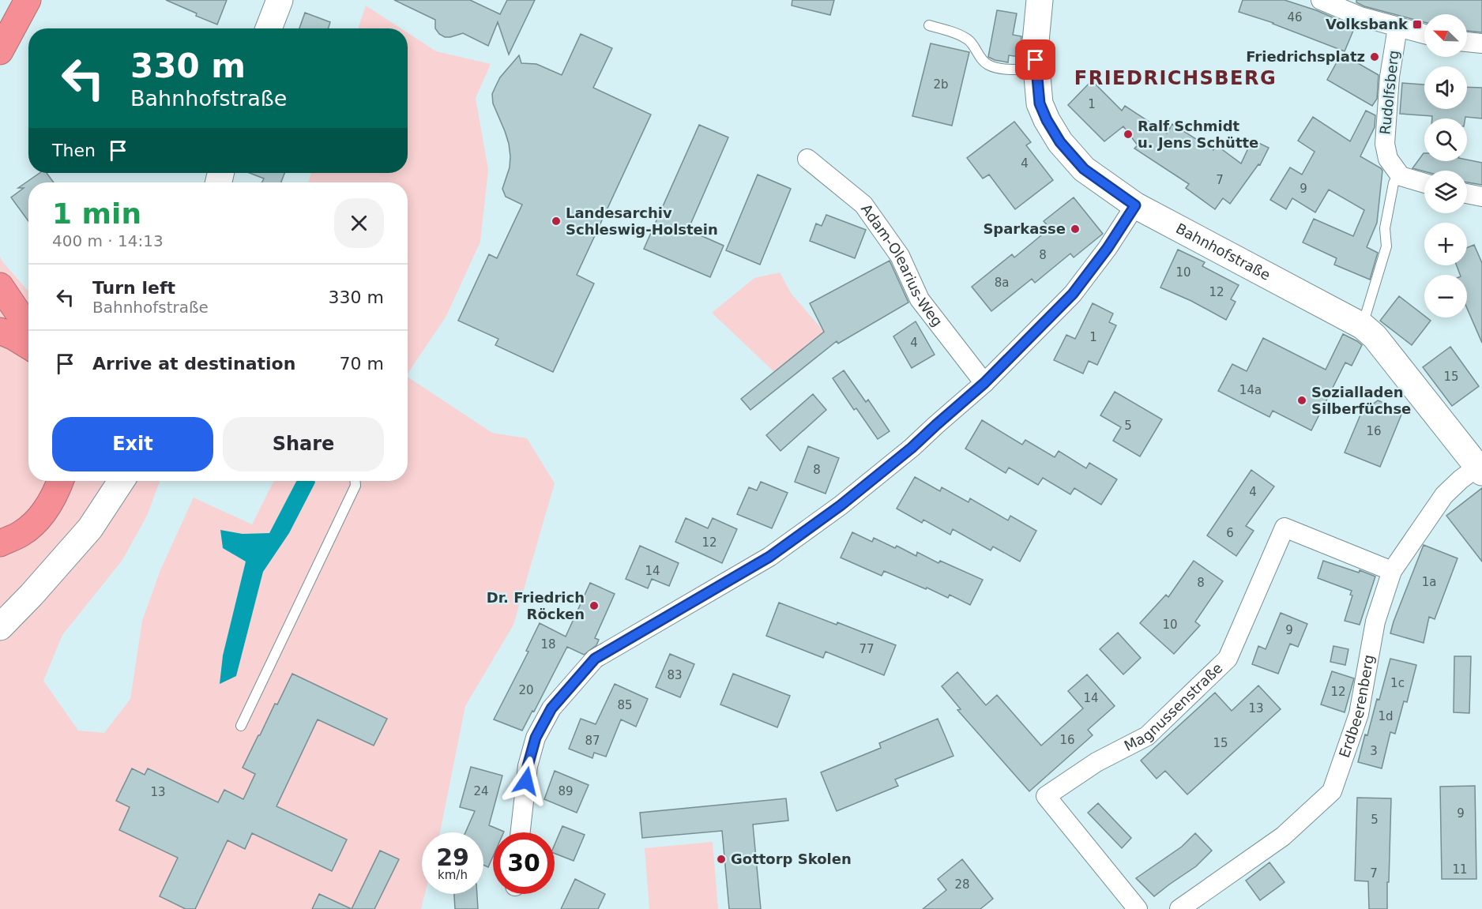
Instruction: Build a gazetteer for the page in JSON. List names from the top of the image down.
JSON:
{
  "streets": {
    "street": [
      "Rudolfsberg",
      "Bahnhofstraße",
      "Adam-Olearius-Weg",
      "Magnussenstraße",
      "Erdbeerenberg"
    ]
  },
  "crossings": [
    ["Bahnhofstraße", "Erdbeerenberg"],
    ["Magnussenstraße", "Erdbeerenberg"]
  ],
  "districts": ["FRIEDRICHSBERG"],
  "places": {
    "transit": ["Volksbank"],
    "other": [
      "Friedrichsplatz",
      "Ralf Schmidt u. Jens Schütte",
      "Landesarchiv Schleswig-Holstein",
      "Sparkasse",
      "Sozialladen Silberfüchse",
      "Dr. Friedrich Röcken",
      "Gottorp Skolen"
    ]
  },
  "house_numbers": [
    "46",
    "2b",
    "1",
    "4",
    "7",
    "9",
    "8",
    "10",
    "8a",
    "12",
    "1",
    "4",
    "15",
    "14a",
    "5",
    "16",
    "8",
    "4",
    "6",
    "12",
    "14",
    "1a",
    "8",
    "10",
    "9",
    "18",
    "77",
    "83",
    "1c",
    "20",
    "12",
    "14",
    "85",
    "13",
    "1d",
    "16",
    "87",
    "15",
    "3",
    "24",
    "89",
    "13",
    "9",
    "5",
    "11",
    "7",
    "28"
  ],
  "north": "top left",
  "page": {
    "map_buttons": ["+", "−"],
    "turn": ["330 m", "Bahnhofstraße"],
    "then": "Then",
    "heading": ["1 min", "400 m · 14:13"],
    "list": [
      {
        "name": "Turn left",
        "note": "Bahnhofstraße",
        "value": "330 m"
      },
      {
        "name": "Arrive at destination",
        "value": "70 m"
      }
    ],
    "buttons": ["Exit", "Share"],
    "speed": "29 km/h",
    "limit": "30"
  }
}
